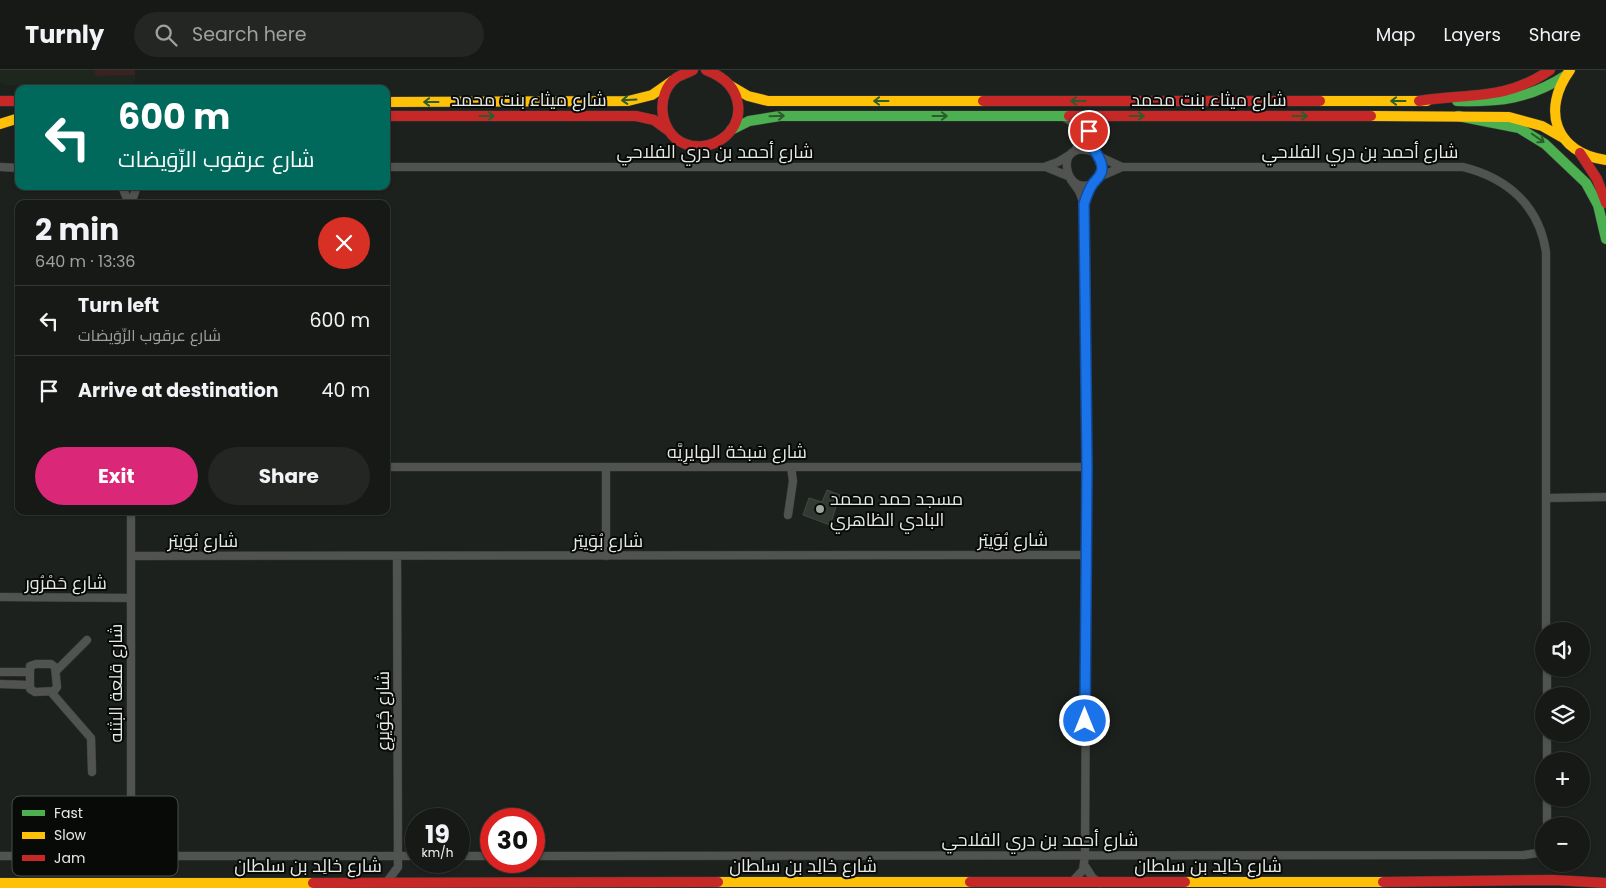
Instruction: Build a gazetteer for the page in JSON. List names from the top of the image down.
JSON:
{
  "streets": {
    "main road": ["شارع ميثاء بنت محمد", "شارع خالِد بن سلطان"],
    "street": [
      "شارع أحمد بن دري الفلاحي",
      "شارع سَبخة الهايرِيَّه",
      "شارع بُوَيتِر",
      "شارع حَمْرُور",
      "شارع قلعة البثنه",
      "شارع جُوَيرِع"
    ]
  },
  "crossings": [
    ["شارع بُوَيتِر", "شارع قلعة البثنه"],
    ["شارع بُوَيتِر", "شارع جُوَيرِع"],
    ["شارع حَمْرُور", "شارع قلعة البثنه"]
  ],
  "places": ["مسجد حمد محمد البادي الظاهري"],
  "legend": ["Fast", "Slow", "Jam"],
  "page": {
    "header": "Turnly",
    "search": "Search here",
    "nav": ["Map", "Layers", "Share"],
    "turn": ["600 m", "شارع عرقوب الرِّوَيضات"],
    "heading": ["2 min", "640 m · 13:36"],
    "list": [
      {
        "name": "Turn left",
        "note": "شارع عرقوب الرِّوَيضات",
        "value": "600 m"
      },
      {
        "name": "Arrive at destination",
        "value": "40 m"
      }
    ],
    "buttons": ["Exit", "Share"],
    "map_buttons": ["+", "−"],
    "speed": "19 km/h",
    "limit": "30"
  }
}
